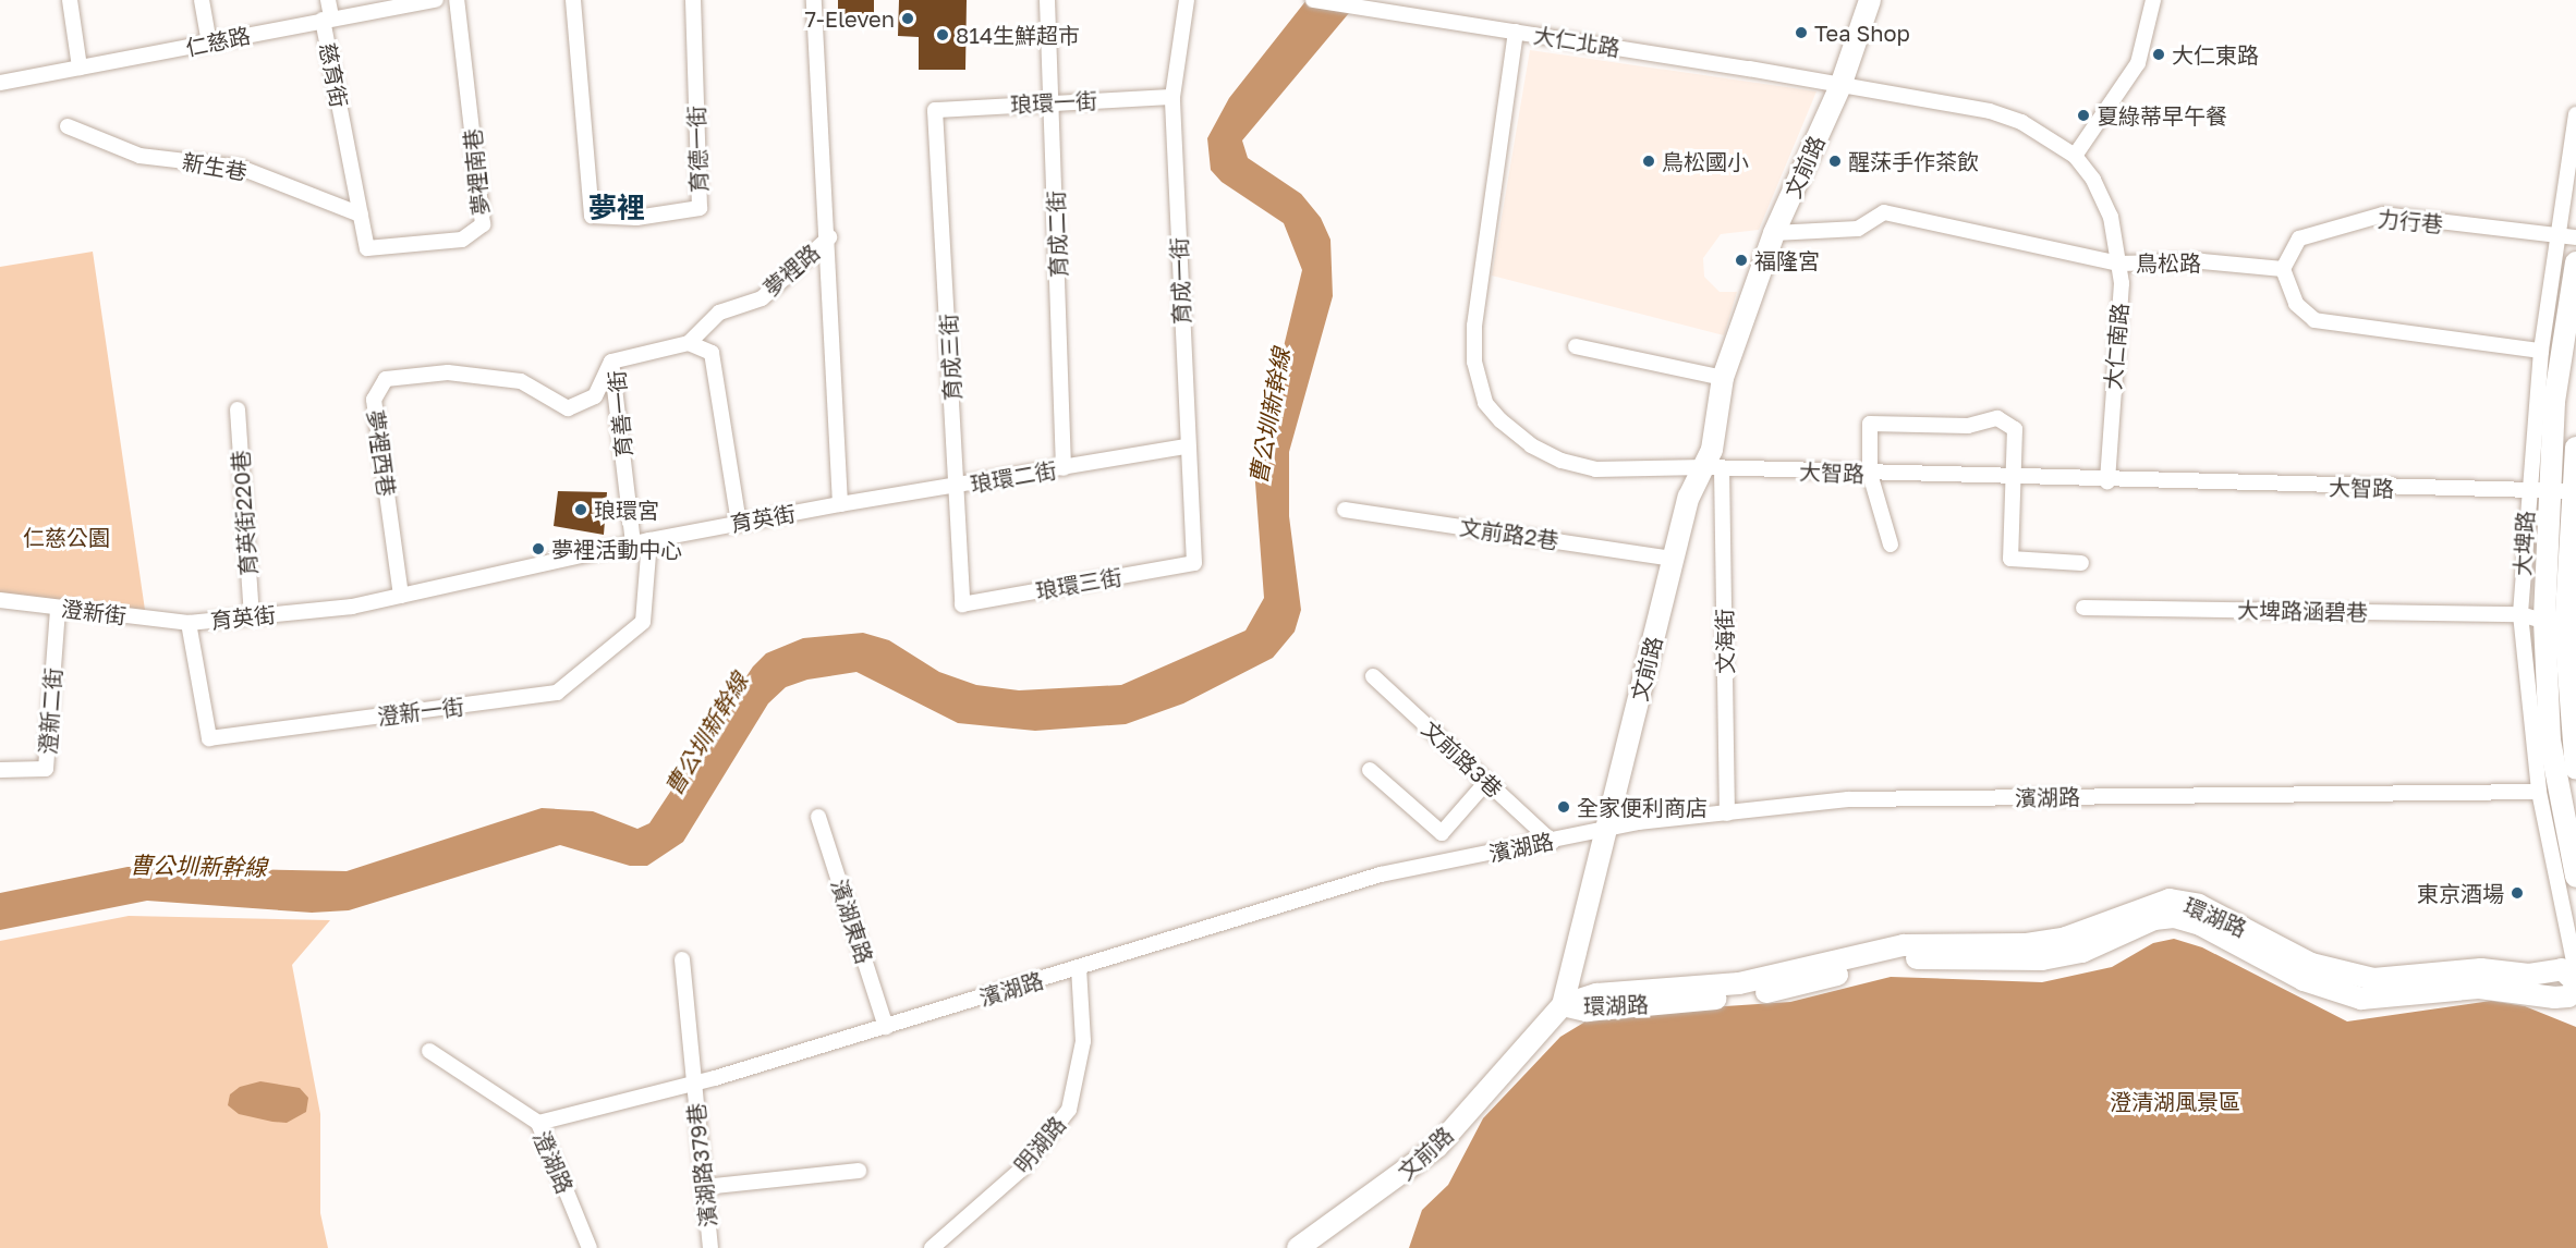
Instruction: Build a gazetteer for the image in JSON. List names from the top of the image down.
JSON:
{
  "streets": {
    "street": [
      "仁慈路",
      "大仁北路",
      "慈育街",
      "琅環一街",
      "育德一街",
      "新生巷",
      "文前路",
      "夢裡南巷",
      "力行巷",
      "育成二街",
      "鳥松路",
      "夢裡路",
      "育成一街",
      "大仁南路",
      "育成三街",
      "育善一街",
      "夢裡西巷",
      "大智路",
      "琅環二街",
      "育英街220巷",
      "育英街",
      "文前路2巷",
      "大埤路",
      "琅環三街",
      "大埤路涵碧巷",
      "澄新街",
      "文海街",
      "澄新二街",
      "澄新一街",
      "文前路3巷",
      "濱湖路",
      "環湖路",
      "濱湖東路",
      "明湖路",
      "澄湖路",
      "濱湖路379巷"
    ]
  },
  "crossings": [
    ["仁慈路", "慈育街"],
    ["大仁北路", "文前路"],
    ["大仁北路", "大仁南路"],
    ["大仁北路", "大智路"],
    ["慈育街", "夢裡南巷"],
    ["琅環一街", "育成二街"],
    ["琅環一街", "育成一街"],
    ["琅環一街", "育成三街"],
    ["新生巷", "夢裡南巷"],
    ["文前路", "鳥松路"],
    ["文前路", "大仁南路"],
    ["文前路", "大智路"],
    ["文前路", "文前路2巷"],
    ["文前路", "文海街"],
    ["文前路", "濱湖路"],
    ["文前路", "環湖路"],
    ["力行巷", "鳥松路"],
    ["力行巷", "大埤路"],
    ["育成二街", "琅環二街"],
    ["鳥松路", "大仁南路"],
    ["夢裡路", "育善一街"],
    ["育成一街", "琅環二街"],
    ["育成一街", "琅環三街"],
    ["大仁南路", "大智路"],
    ["育成三街", "琅環二街"],
    ["育成三街", "琅環三街"],
    ["育善一街", "夢裡西巷"],
    ["育善一街", "育英街"],
    ["夢裡西巷", "育英街"],
    ["大智路", "大埤路"],
    ["大智路", "文海街"],
    ["琅環二街", "育英街"],
    ["育英街220巷", "育英街"],
    ["育英街", "澄新街"],
    ["育英街", "澄新一街"],
    ["大埤路", "大埤路涵碧巷"],
    ["大埤路", "濱湖路"],
    ["澄新街", "澄新二街"],
    ["澄新街", "澄新一街"],
    ["文海街", "濱湖路"],
    ["文前路3巷", "濱湖路"],
    ["濱湖路", "濱湖東路"],
    ["濱湖路", "明湖路"],
    ["濱湖路", "澄湖路"],
    ["濱湖路", "濱湖路379巷"]
  ],
  "districts": ["夢裡"],
  "water": ["曹公圳新幹線"],
  "parks": ["仁慈公園", "澄清湖風景區"],
  "places": [
    "7-Eleven",
    "Tea Shop",
    "814生鮮超市",
    "大仁東路",
    "夏綠蒂早午餐",
    "鳥松國小",
    "醒莯手作茶飲",
    "福隆宮",
    "琅環宮",
    "夢裡活動中心",
    "全家便利商店",
    "東京酒場"
  ]
}
